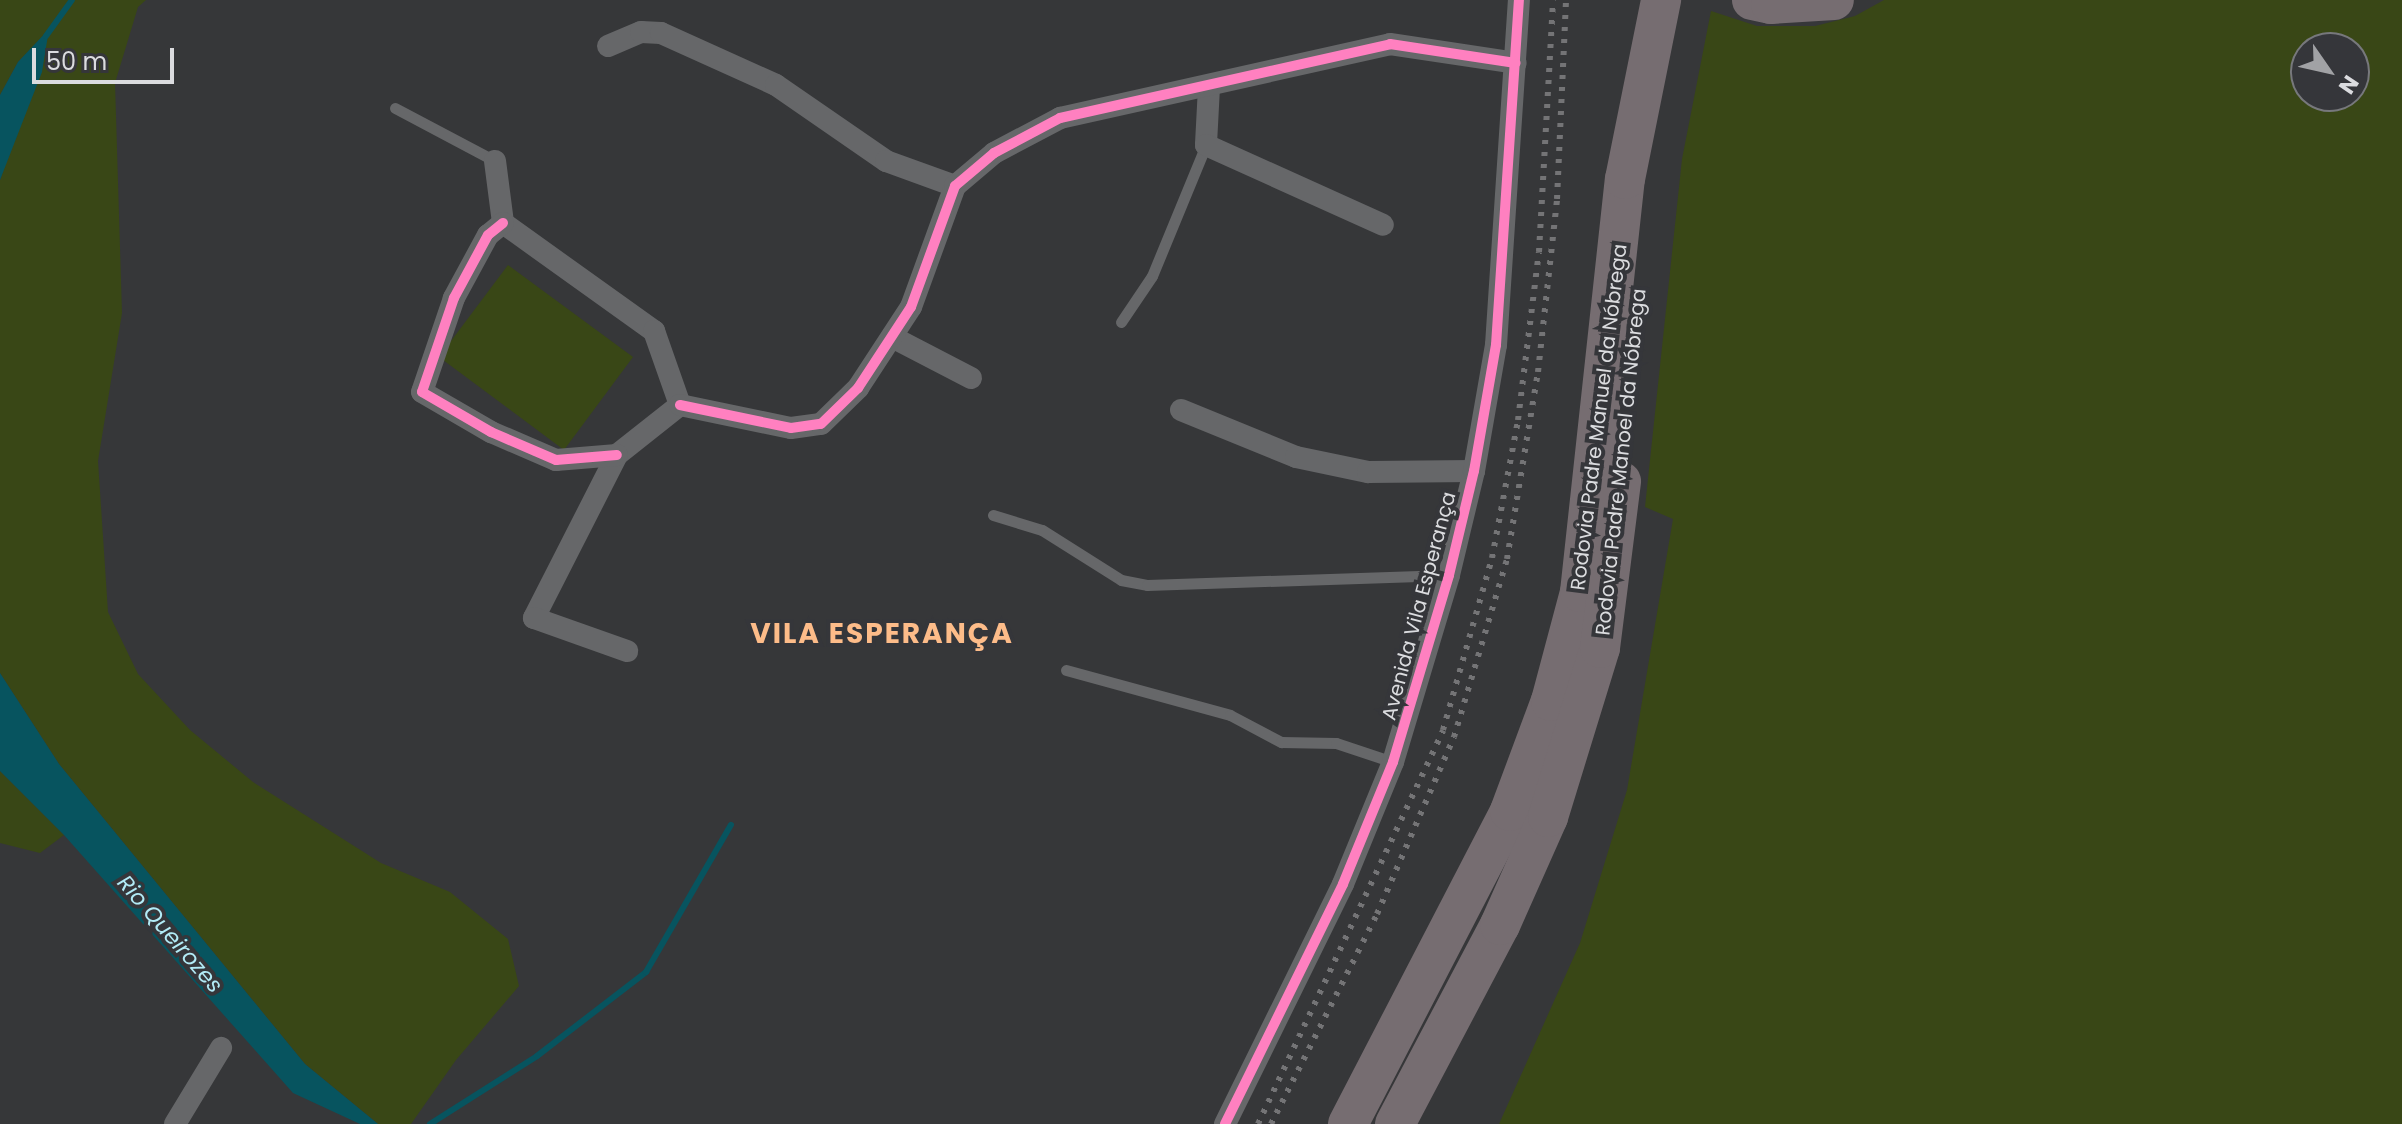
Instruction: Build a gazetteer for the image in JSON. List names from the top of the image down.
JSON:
{
  "streets": {
    "highway": ["Rodovia Padre Manuel da Nóbrega", "Rodovia Padre Manoel da Nóbrega"],
    "street": ["Avenida Vila Esperança"]
  },
  "districts": ["VILA ESPERANÇA"],
  "water": ["Rio Queirozes"],
  "scale_bar": "50 m",
  "north": "bottom right"
}
